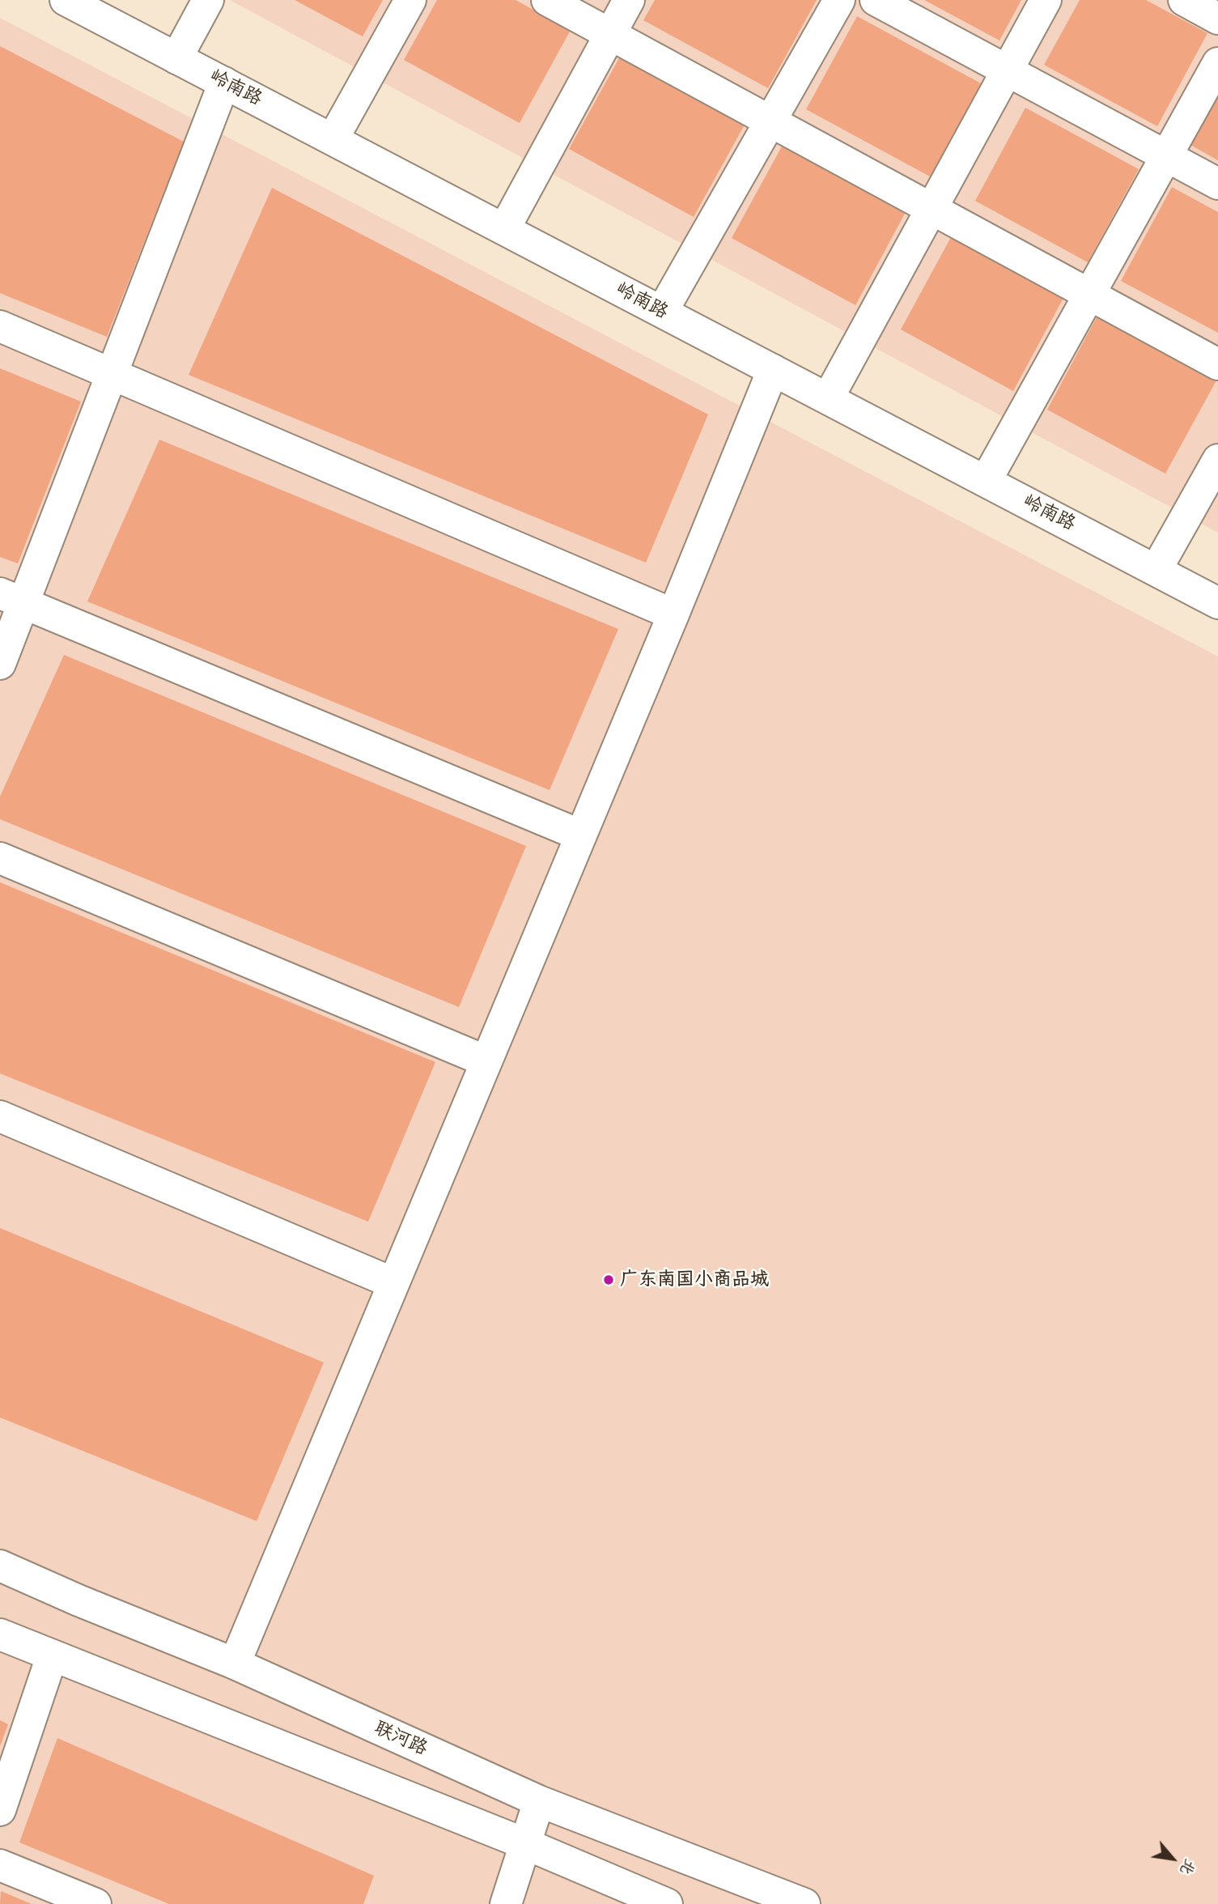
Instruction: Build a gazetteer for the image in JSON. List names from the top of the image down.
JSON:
{
  "streets": {
    "street": ["岭南路", "联河路"]
  },
  "places": ["广东南国小商品城"],
  "north": "bottom right"
}
